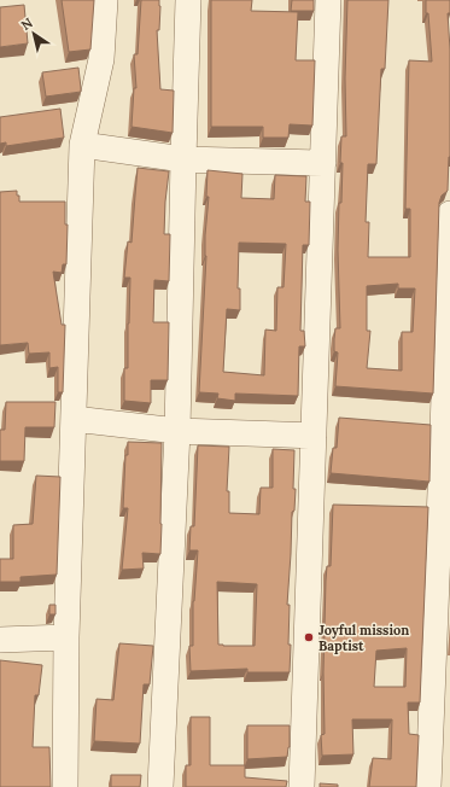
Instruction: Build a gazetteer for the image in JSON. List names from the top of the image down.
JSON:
{
  "places": ["Joyful mission Baptist"],
  "north": "top left"
}
